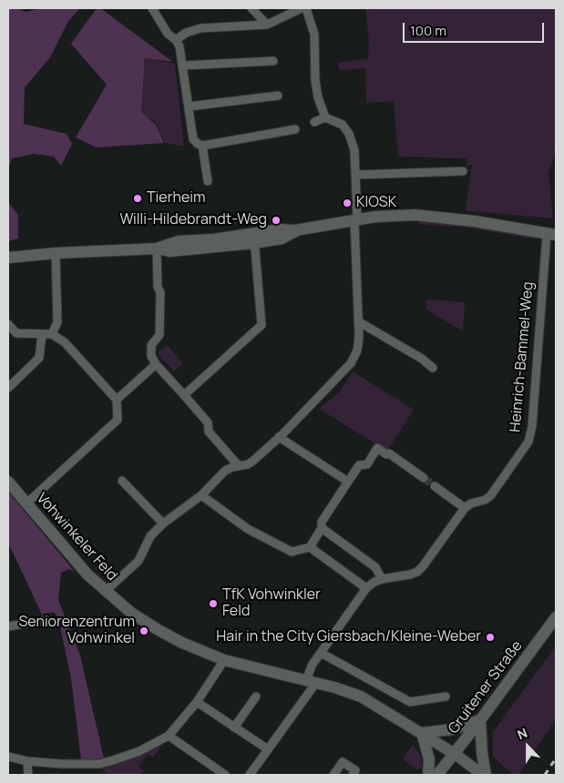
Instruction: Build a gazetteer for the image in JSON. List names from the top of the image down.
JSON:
{
  "streets": {
    "main road": ["Vohwinkeler Feld", "Gruitener Straße"],
    "street": ["Heinrich-Bammel-Weg"]
  },
  "crossings": [
    ["Vohwinkeler Feld", "Gruitener Straße"]
  ],
  "places": [
    "Tierheim",
    "KIOSK",
    "Willi-Hildebrandt-Weg",
    "TfK Vohwinkler Feld",
    "Seniorenzentrum Vohwinkel",
    "Hair in the City Giersbach/Kleine-Weber"
  ],
  "scale_bar": "100 m",
  "north": "top"
}
